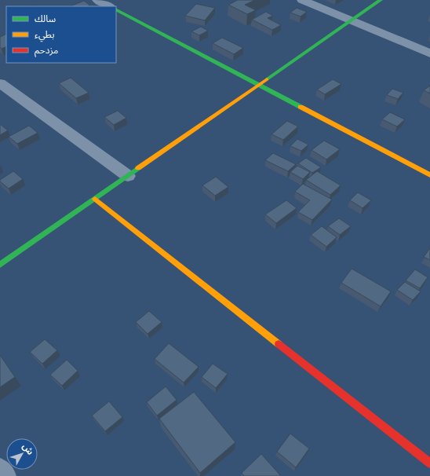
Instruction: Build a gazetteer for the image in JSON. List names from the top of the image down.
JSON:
{
  "legend": ["سالك", "بطيء", "مزدحم"],
  "north": "top right"
}
